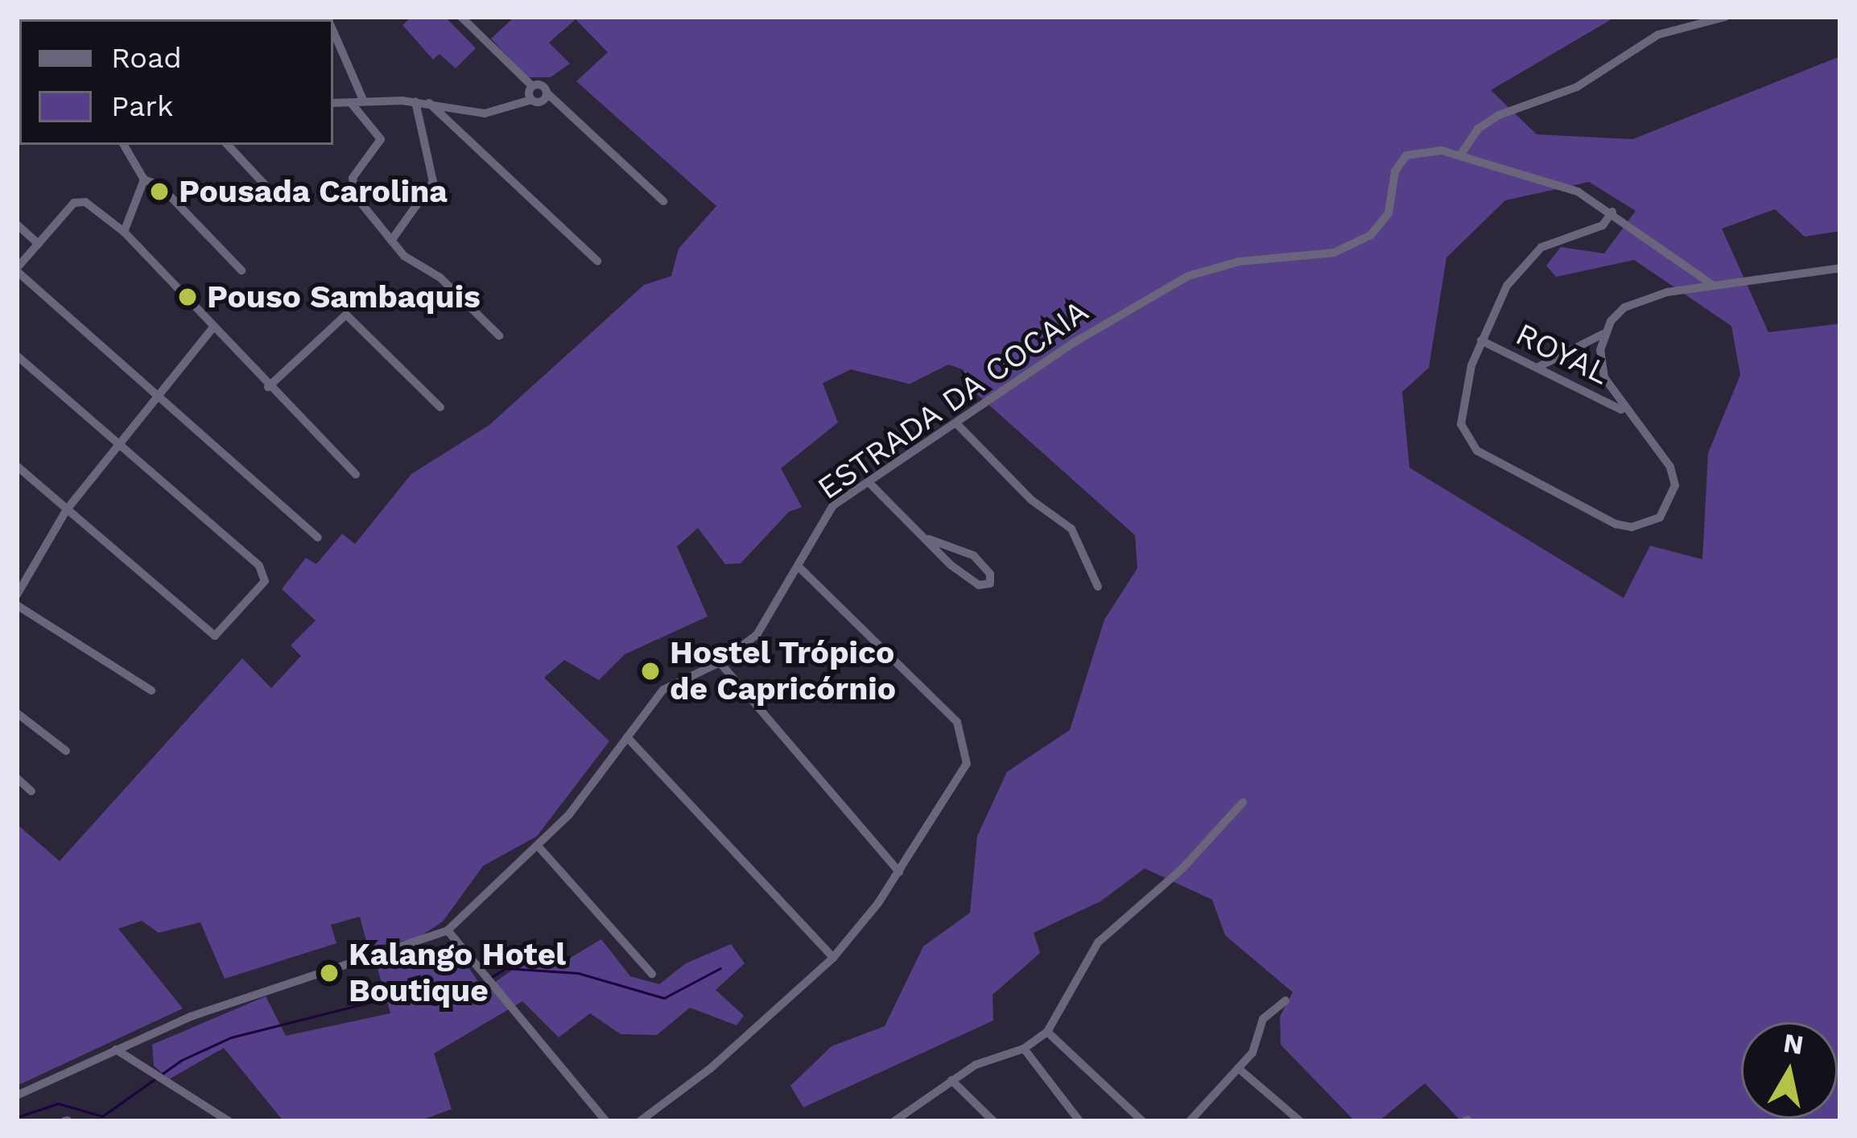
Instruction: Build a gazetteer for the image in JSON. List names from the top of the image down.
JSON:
{
  "streets": {
    "street": ["ROYAL", "ESTRADA DA COCAIA"]
  },
  "places": [
    "Pousada Carolina",
    "Pouso Sambaquis",
    "Hostel Trópico de Capricórnio",
    "Kalango Hotel Boutique"
  ],
  "legend": ["Road", "Park"],
  "north": "top"
}
